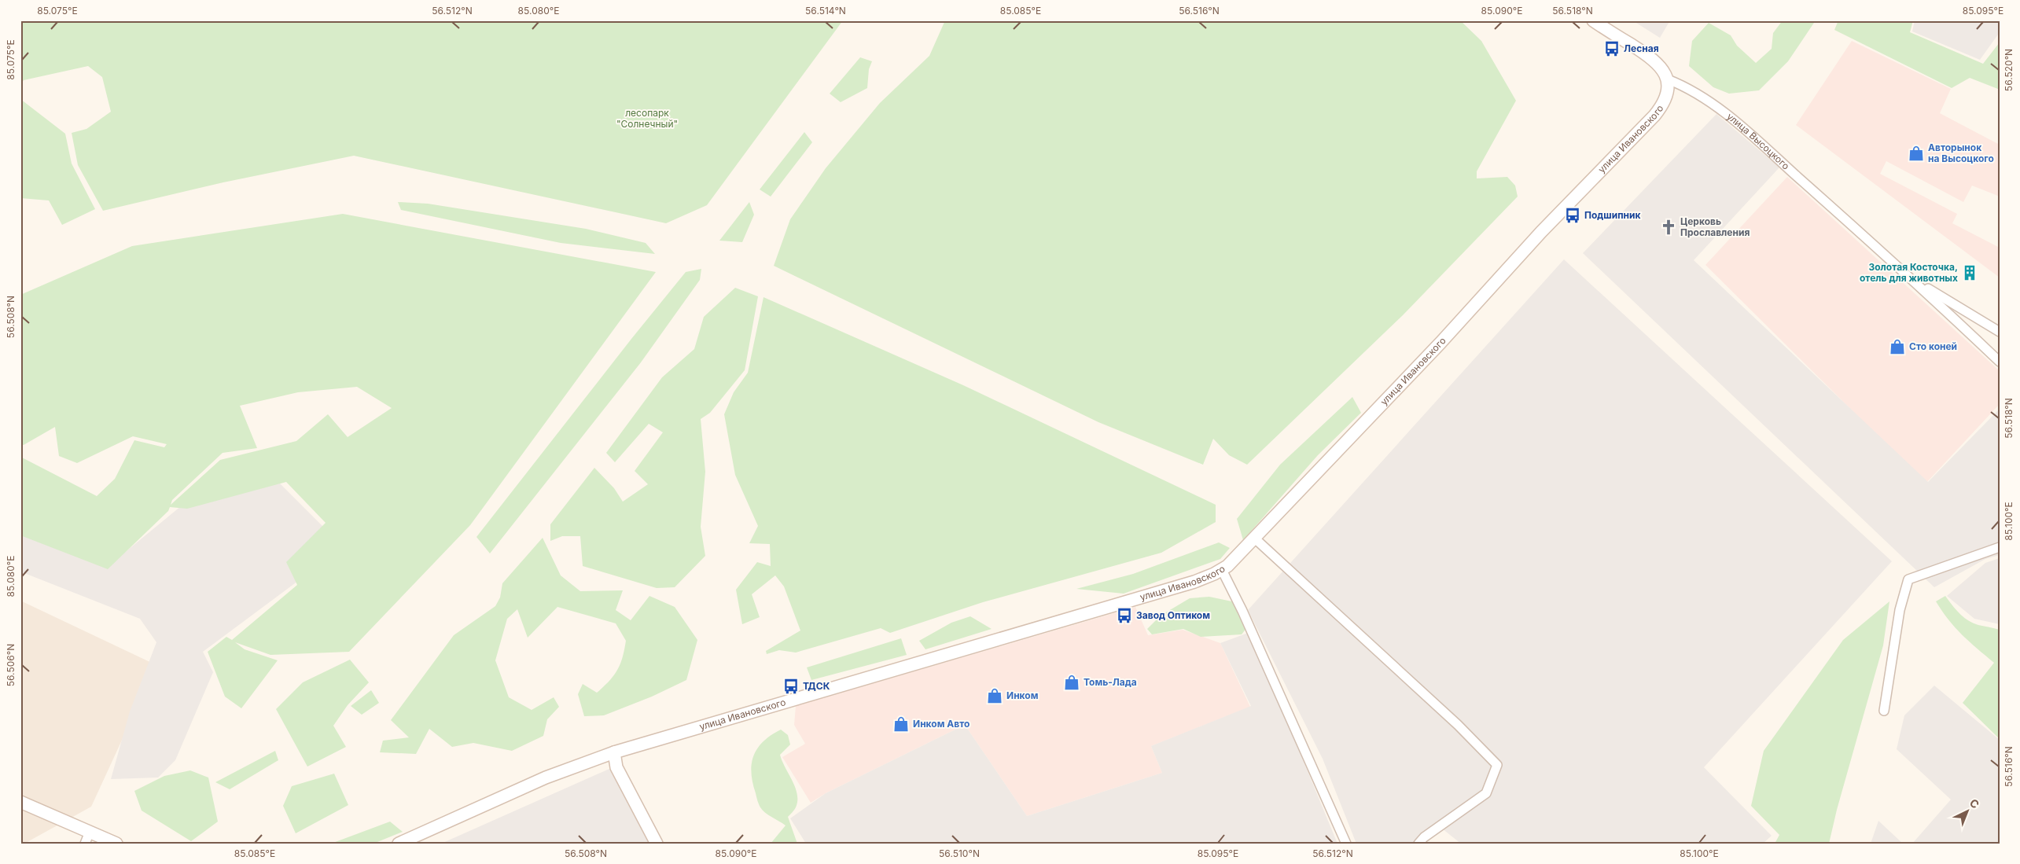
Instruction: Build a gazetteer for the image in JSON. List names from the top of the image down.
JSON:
{
  "streets": {
    "main road": ["улица Ивановского"],
    "street": ["улица Высоцкого"]
  },
  "crossings": [
    ["улица Ивановского", "улица Высоцкого"]
  ],
  "parks": ["лесопарк \"Солнечный\""],
  "places": {
    "bus stop": [
      "Лесная",
      "Подшипник",
      "Завод Оптиком",
      "ТДСК"
    ],
    "shop": [
      "Авторынок на Высоцкого",
      "Сто коней",
      "Томь-Лада",
      "Инком",
      "Инком Авто"
    ],
    "church": ["Церковь Прославления"],
    "building": ["Золотая Косточка, отель для животных"]
  },
  "north": "top right",
  "coordinates": [
    "85.075°E",
    "56.512°N",
    "85.080°E",
    "56.514°N",
    "85.085°E",
    "56.516°N",
    "85.090°E",
    "56.518°N",
    "85.095°E",
    "56.520°N",
    "56.508°N",
    "85.100°E",
    "56.506°N",
    "56.510°N"
  ]
}
